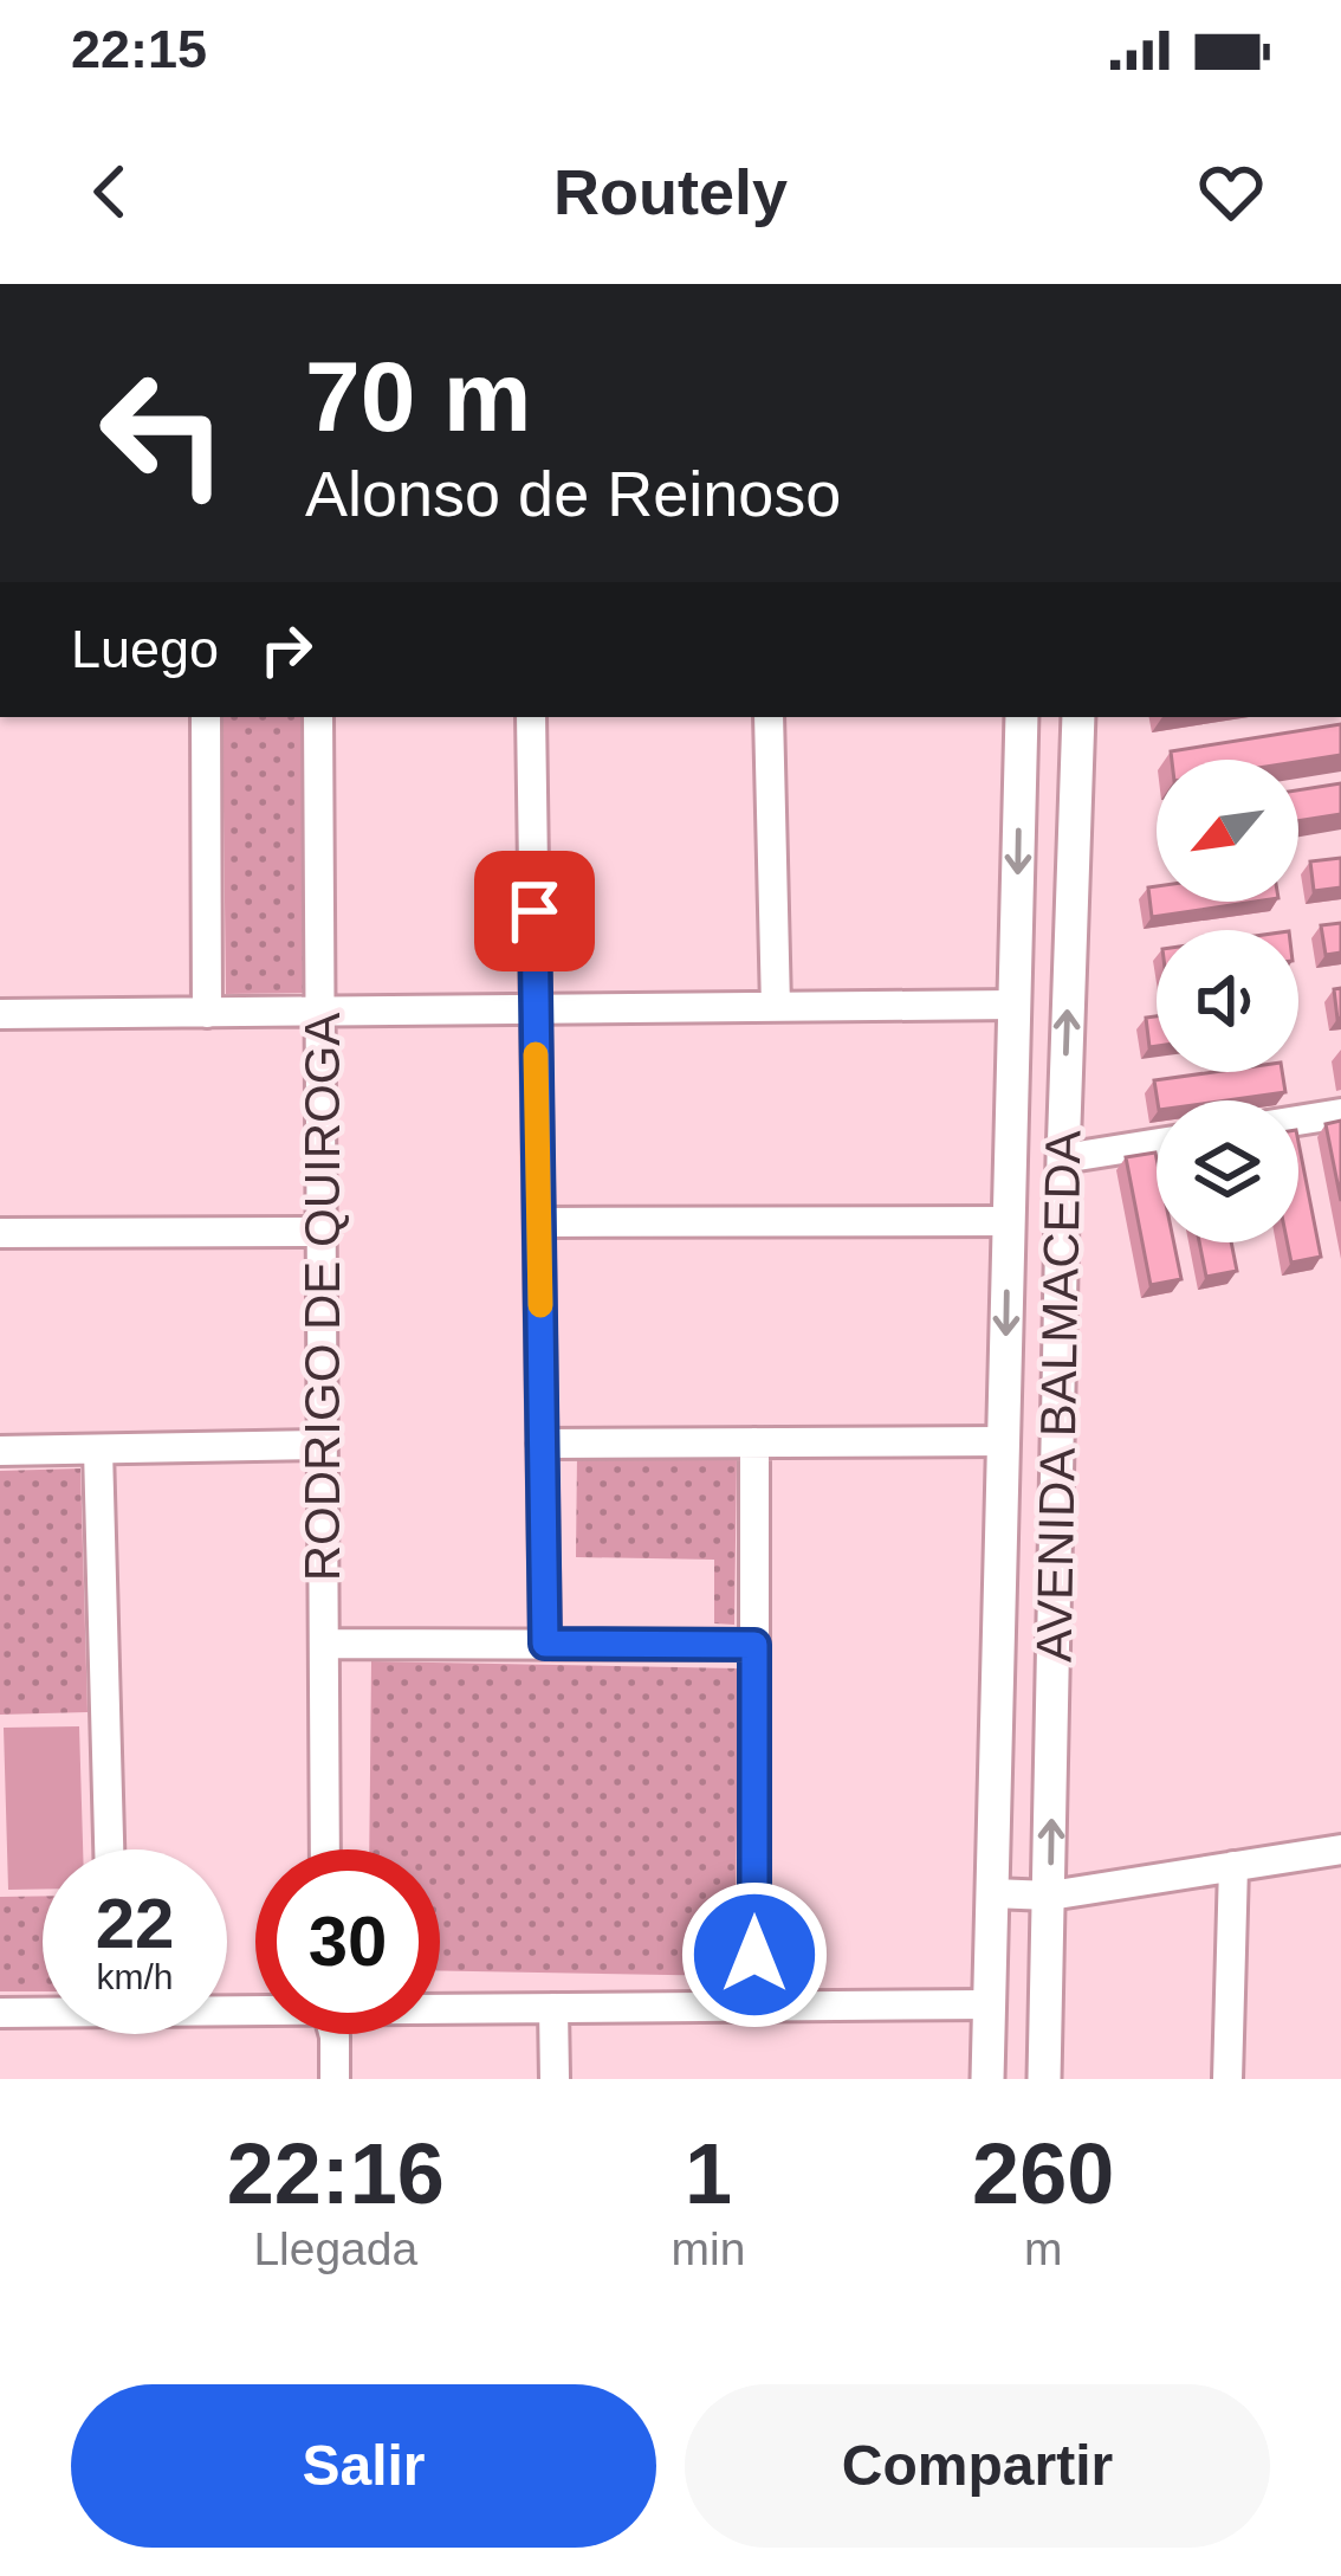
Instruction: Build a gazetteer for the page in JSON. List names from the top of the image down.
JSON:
{
  "streets": {
    "street": ["RODRIGO DE QUIROGA", "AVENIDA BALMACEDA"]
  },
  "north": "bottom left",
  "page": {
    "status": "22:15",
    "header": "Routely",
    "turn": ["70 m", "Alonso de Reinoso"],
    "then": "Luego",
    "speed": "22 km/h",
    "limit": "30",
    "eta": [
      "22:16",
      "Llegada",
      "1",
      "min",
      "260",
      "m"
    ],
    "buttons": ["Salir", "Compartir"]
  }
}
